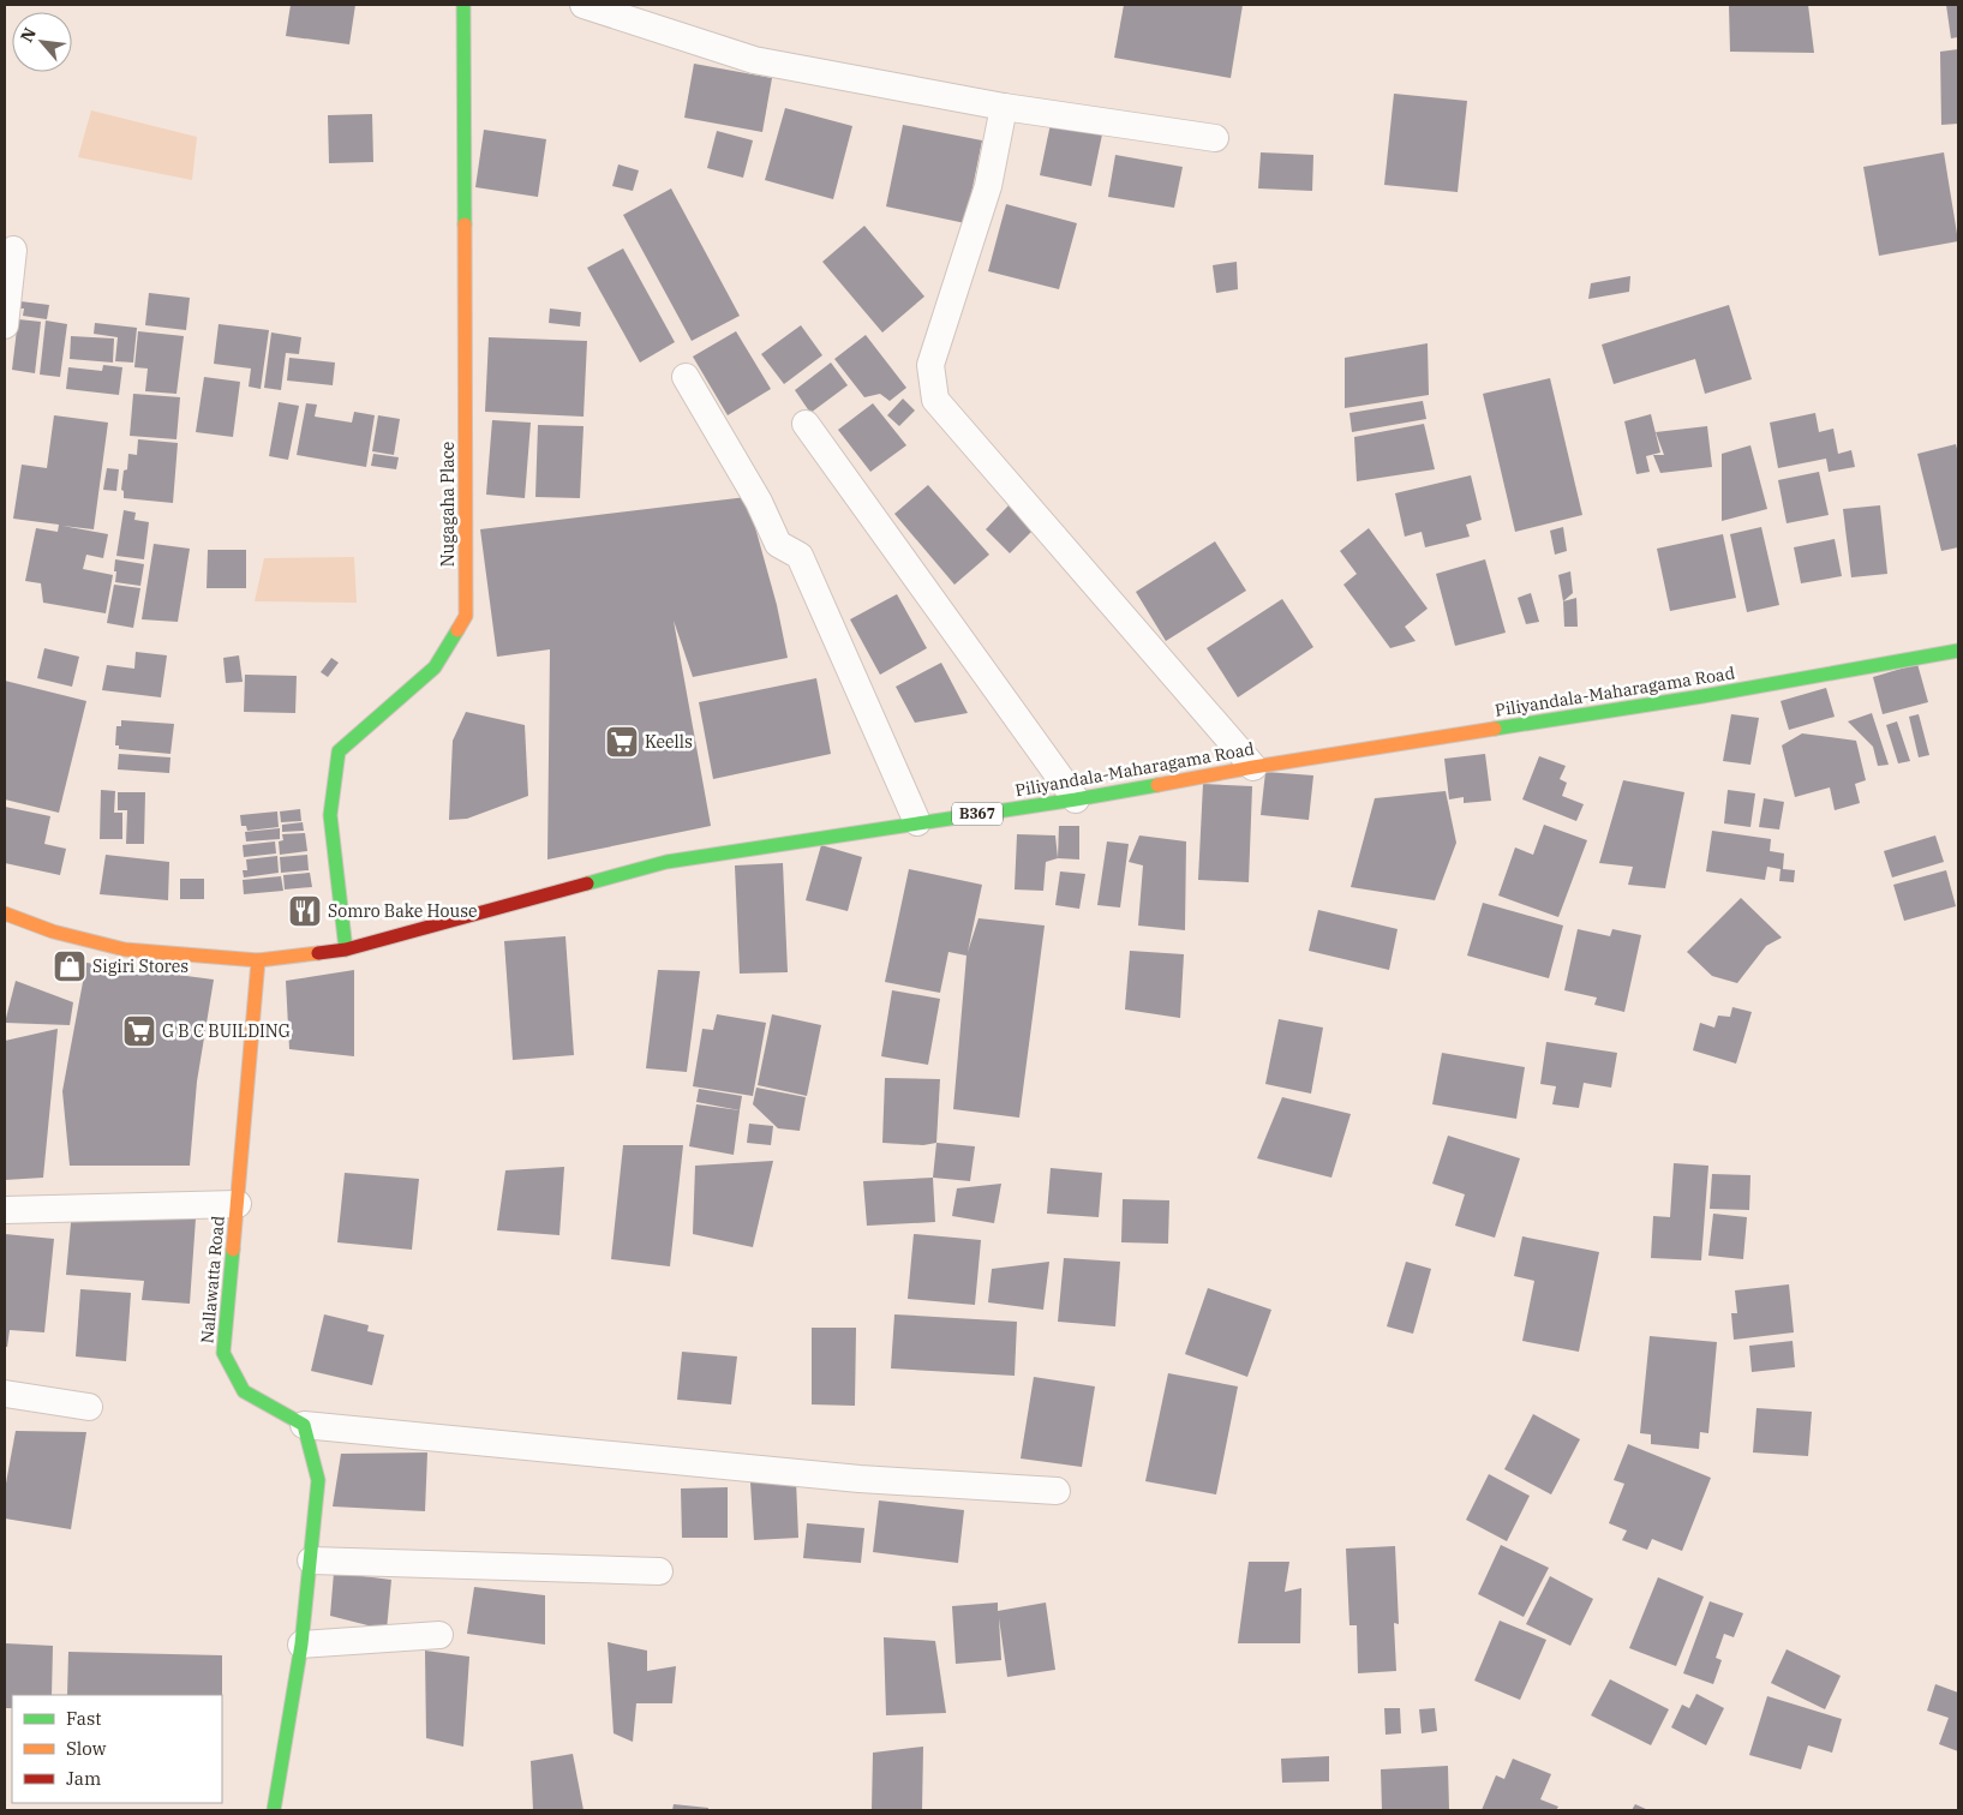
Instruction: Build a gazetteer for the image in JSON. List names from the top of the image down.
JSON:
{
  "streets": {
    "main road": [
      "Nugagaha Place",
      "Piliyandala-Maharagama Road",
      "B367",
      "Nallawatta Road"
    ]
  },
  "crossings": [
    ["Nugagaha Place", "Piliyandala-Maharagama Road"],
    ["Piliyandala-Maharagama Road", "Nallawatta Road"]
  ],
  "places": {
    "supermarket": ["Keells", "G B C BUILDING"],
    "restaurant": ["Somro Bake House"],
    "shop": ["Sigiri Stores"]
  },
  "legend": ["Fast", "Slow", "Jam"],
  "north": "top left"
}
